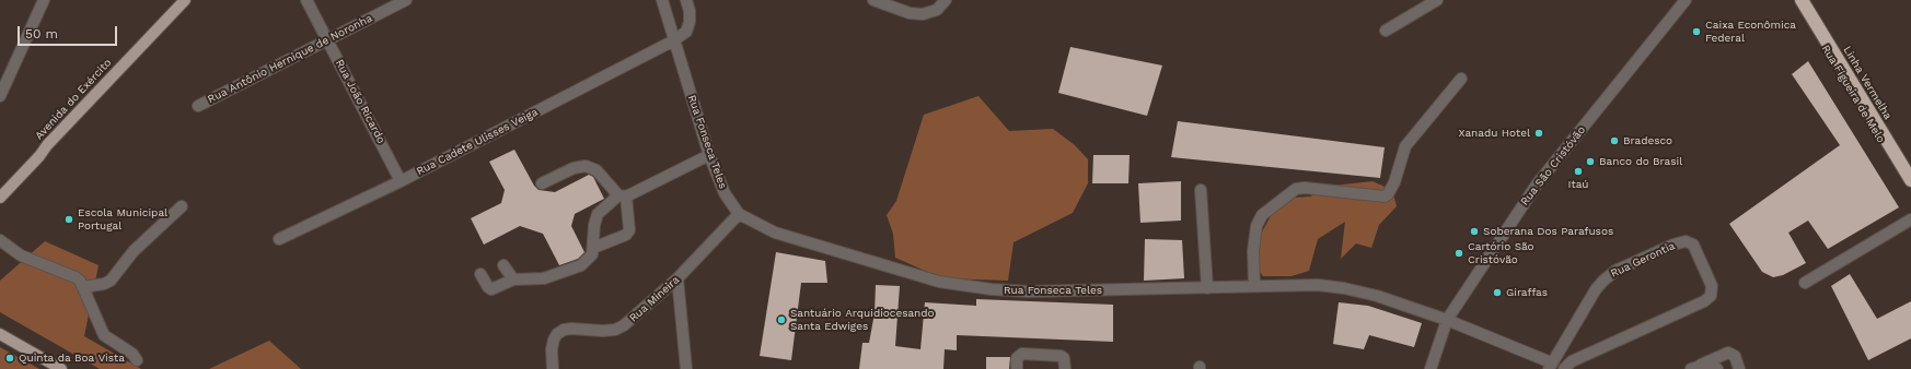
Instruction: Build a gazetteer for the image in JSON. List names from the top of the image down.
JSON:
{
  "streets": {
    "highway": ["Linha Vermelha"],
    "main road": ["Avenida do Exército"],
    "street": [
      "Rua Antônio Hernique de Noronha",
      "Rua Figueira de Melo",
      "Rua João Ricardo",
      "Rua Cadete Ulisses Veiga",
      "Rua Fonseca Teles",
      "Rua São Cristóvão",
      "Rua Gerontia",
      "Rua Mineira"
    ]
  },
  "crossings": [
    ["Rua Antônio Hernique de Noronha", "Rua João Ricardo"],
    ["Rua João Ricardo", "Rua Cadete Ulisses Veiga"],
    ["Rua Cadete Ulisses Veiga", "Rua Fonseca Teles"],
    ["Rua Fonseca Teles", "Rua São Cristóvão"],
    ["Rua Fonseca Teles", "Rua Gerontia"],
    ["Rua Fonseca Teles", "Rua Mineira"],
    ["Rua São Cristóvão", "Rua Gerontia"]
  ],
  "places": [
    "Caixa Econômica Federal",
    "Xanadu Hotel",
    "Bradesco",
    "Banco do Brasil",
    "Itaú",
    "Escola Municipal Portugal",
    "Soberana Dos Parafusos",
    "Cartório São Cristóvão",
    "Giraffas",
    "Santuário Arquidiocesando Santa Edwiges",
    "Quinta da Boa Vista"
  ],
  "scale_bar": "50 m"
}
